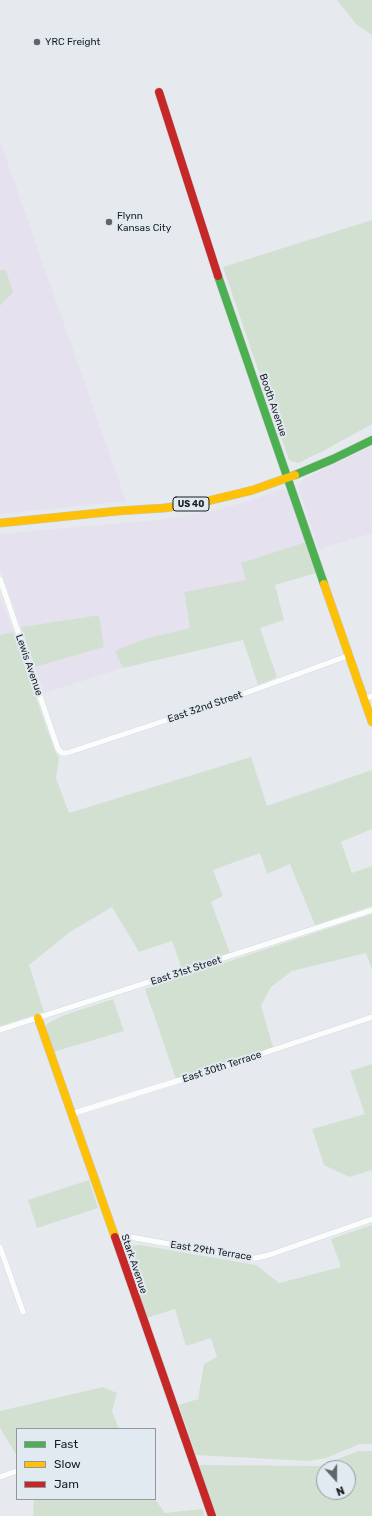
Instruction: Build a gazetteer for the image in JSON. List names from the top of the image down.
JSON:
{
  "streets": {
    "street": [
      "Booth Avenue",
      "US 40",
      "Lewis Avenue",
      "East 32nd Street",
      "East 31st Street",
      "East 30th Terrace",
      "East 29th Terrace",
      "Stark Avenue"
    ]
  },
  "crossings": [
    ["Booth Avenue", "US 40"],
    ["Booth Avenue", "East 32nd Street"],
    ["Lewis Avenue", "East 32nd Street"],
    ["East 31st Street", "Stark Avenue"],
    ["East 30th Terrace", "Stark Avenue"],
    ["East 29th Terrace", "Stark Avenue"]
  ],
  "places": ["YRC Freight", "Flynn Kansas City"],
  "legend": ["Fast", "Slow", "Jam"],
  "north": "bottom"
}
